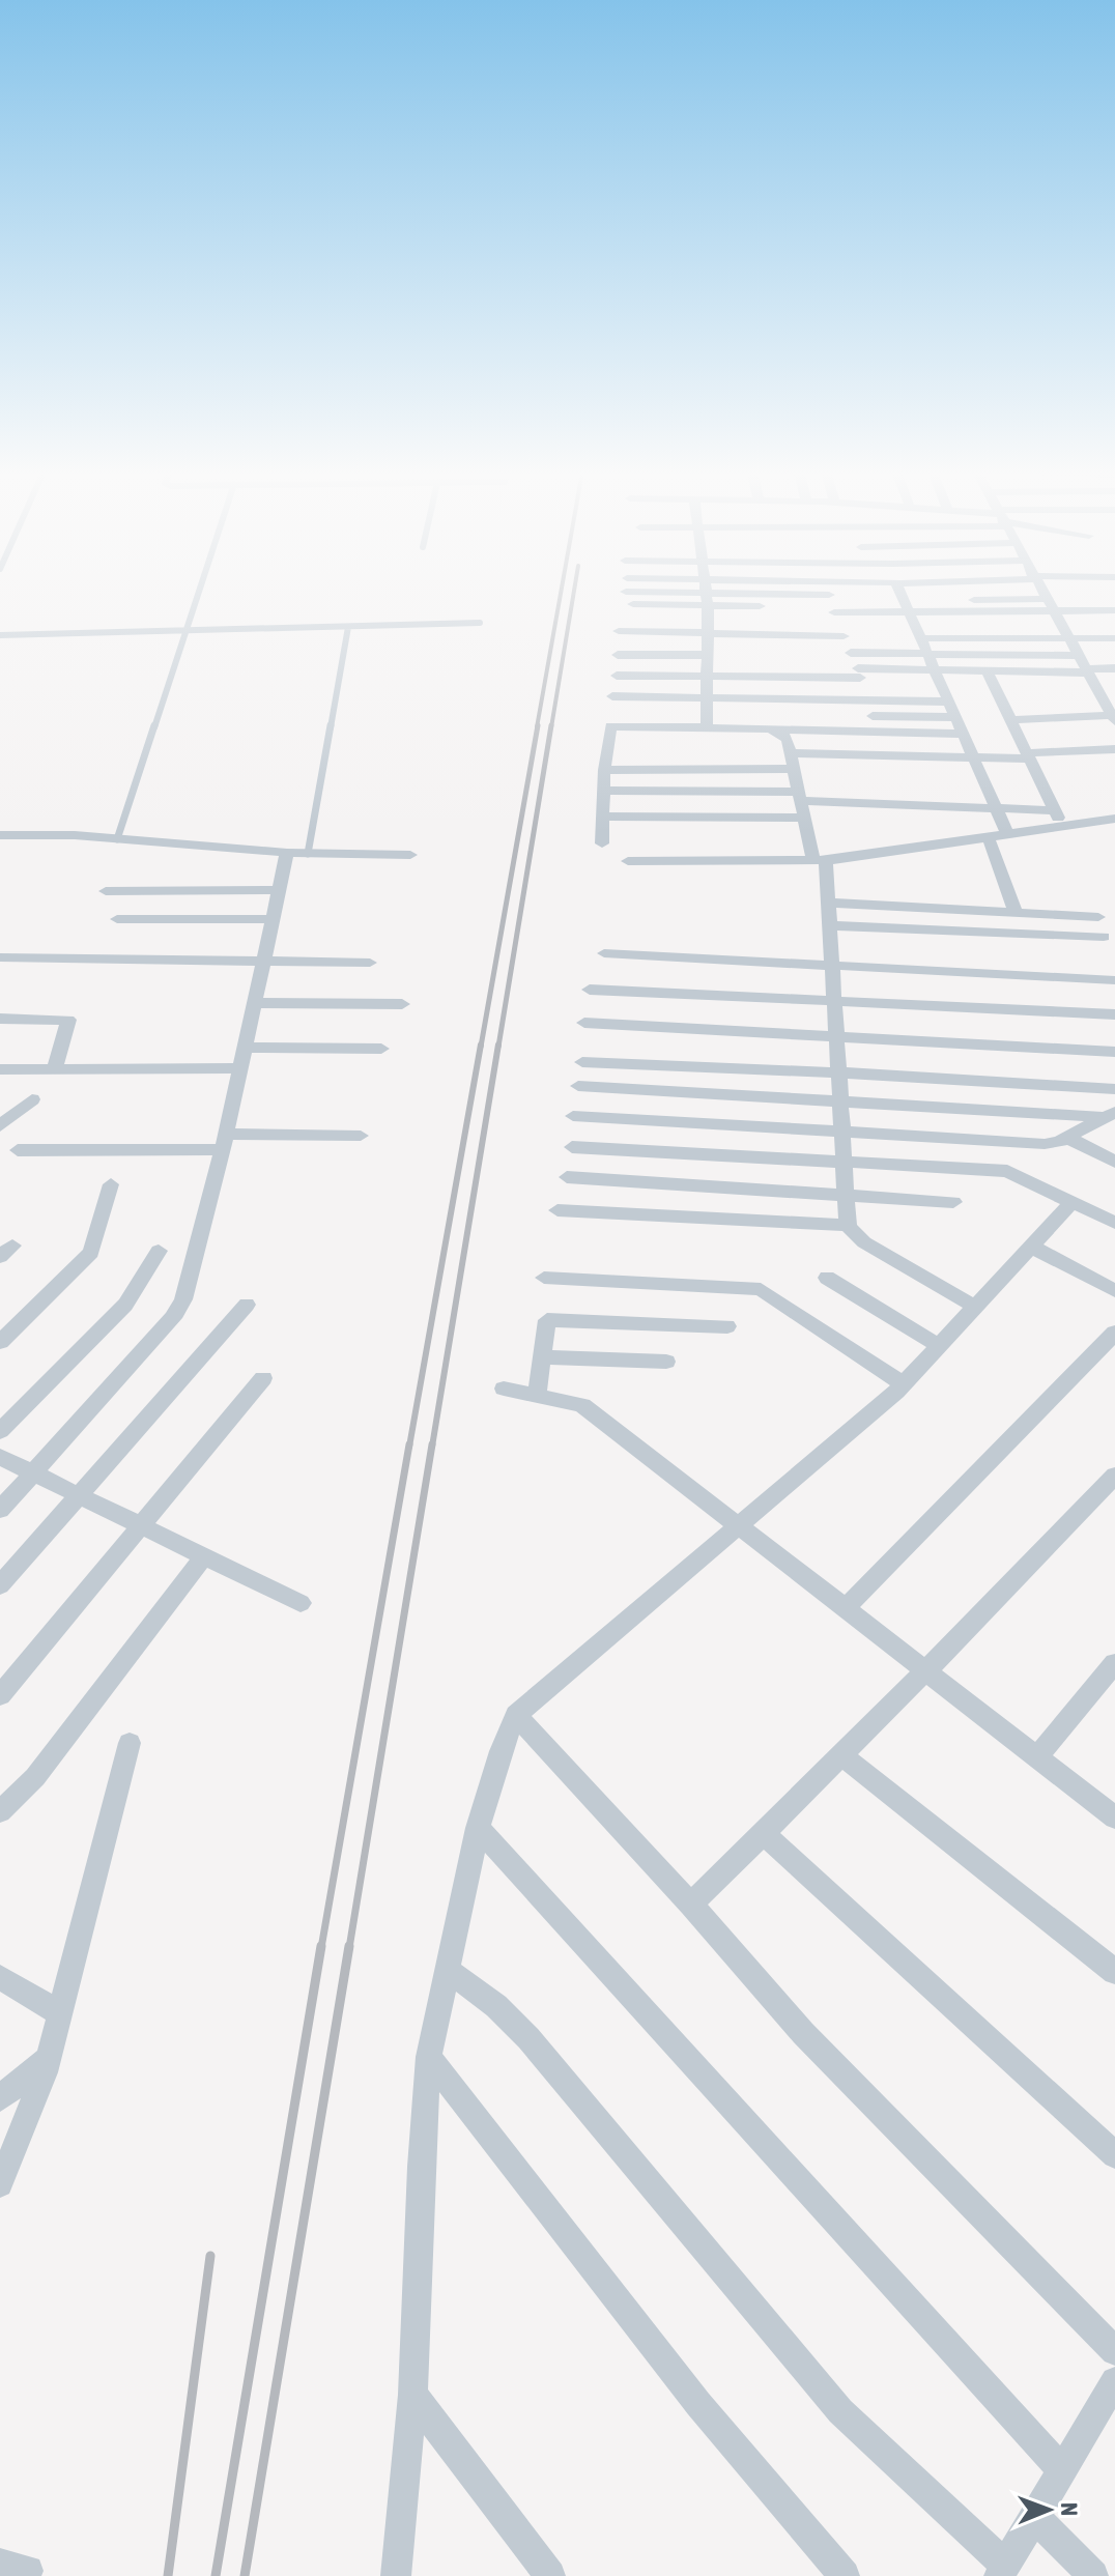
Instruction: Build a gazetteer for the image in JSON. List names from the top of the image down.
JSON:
{
  "north": "right"
}
